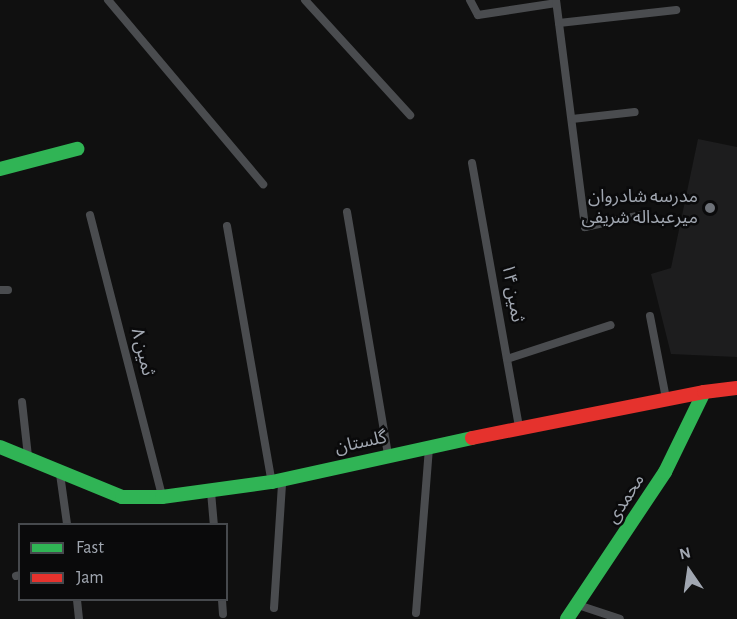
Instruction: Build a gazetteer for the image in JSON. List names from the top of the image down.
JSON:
{
  "streets": {
    "street": ["گلستان", "محمدی"],
    "lane": ["ثمین ۱۴", "ثمین ۸"]
  },
  "crossings": [
    ["ثمین ۱۴", "گلستان"],
    ["ثمین ۸", "گلستان"],
    ["گلستان", "محمدی"]
  ],
  "places": ["مدرسه شادروان میرعبداله شریفی"],
  "legend": ["Fast", "Jam"],
  "north": "top"
}
